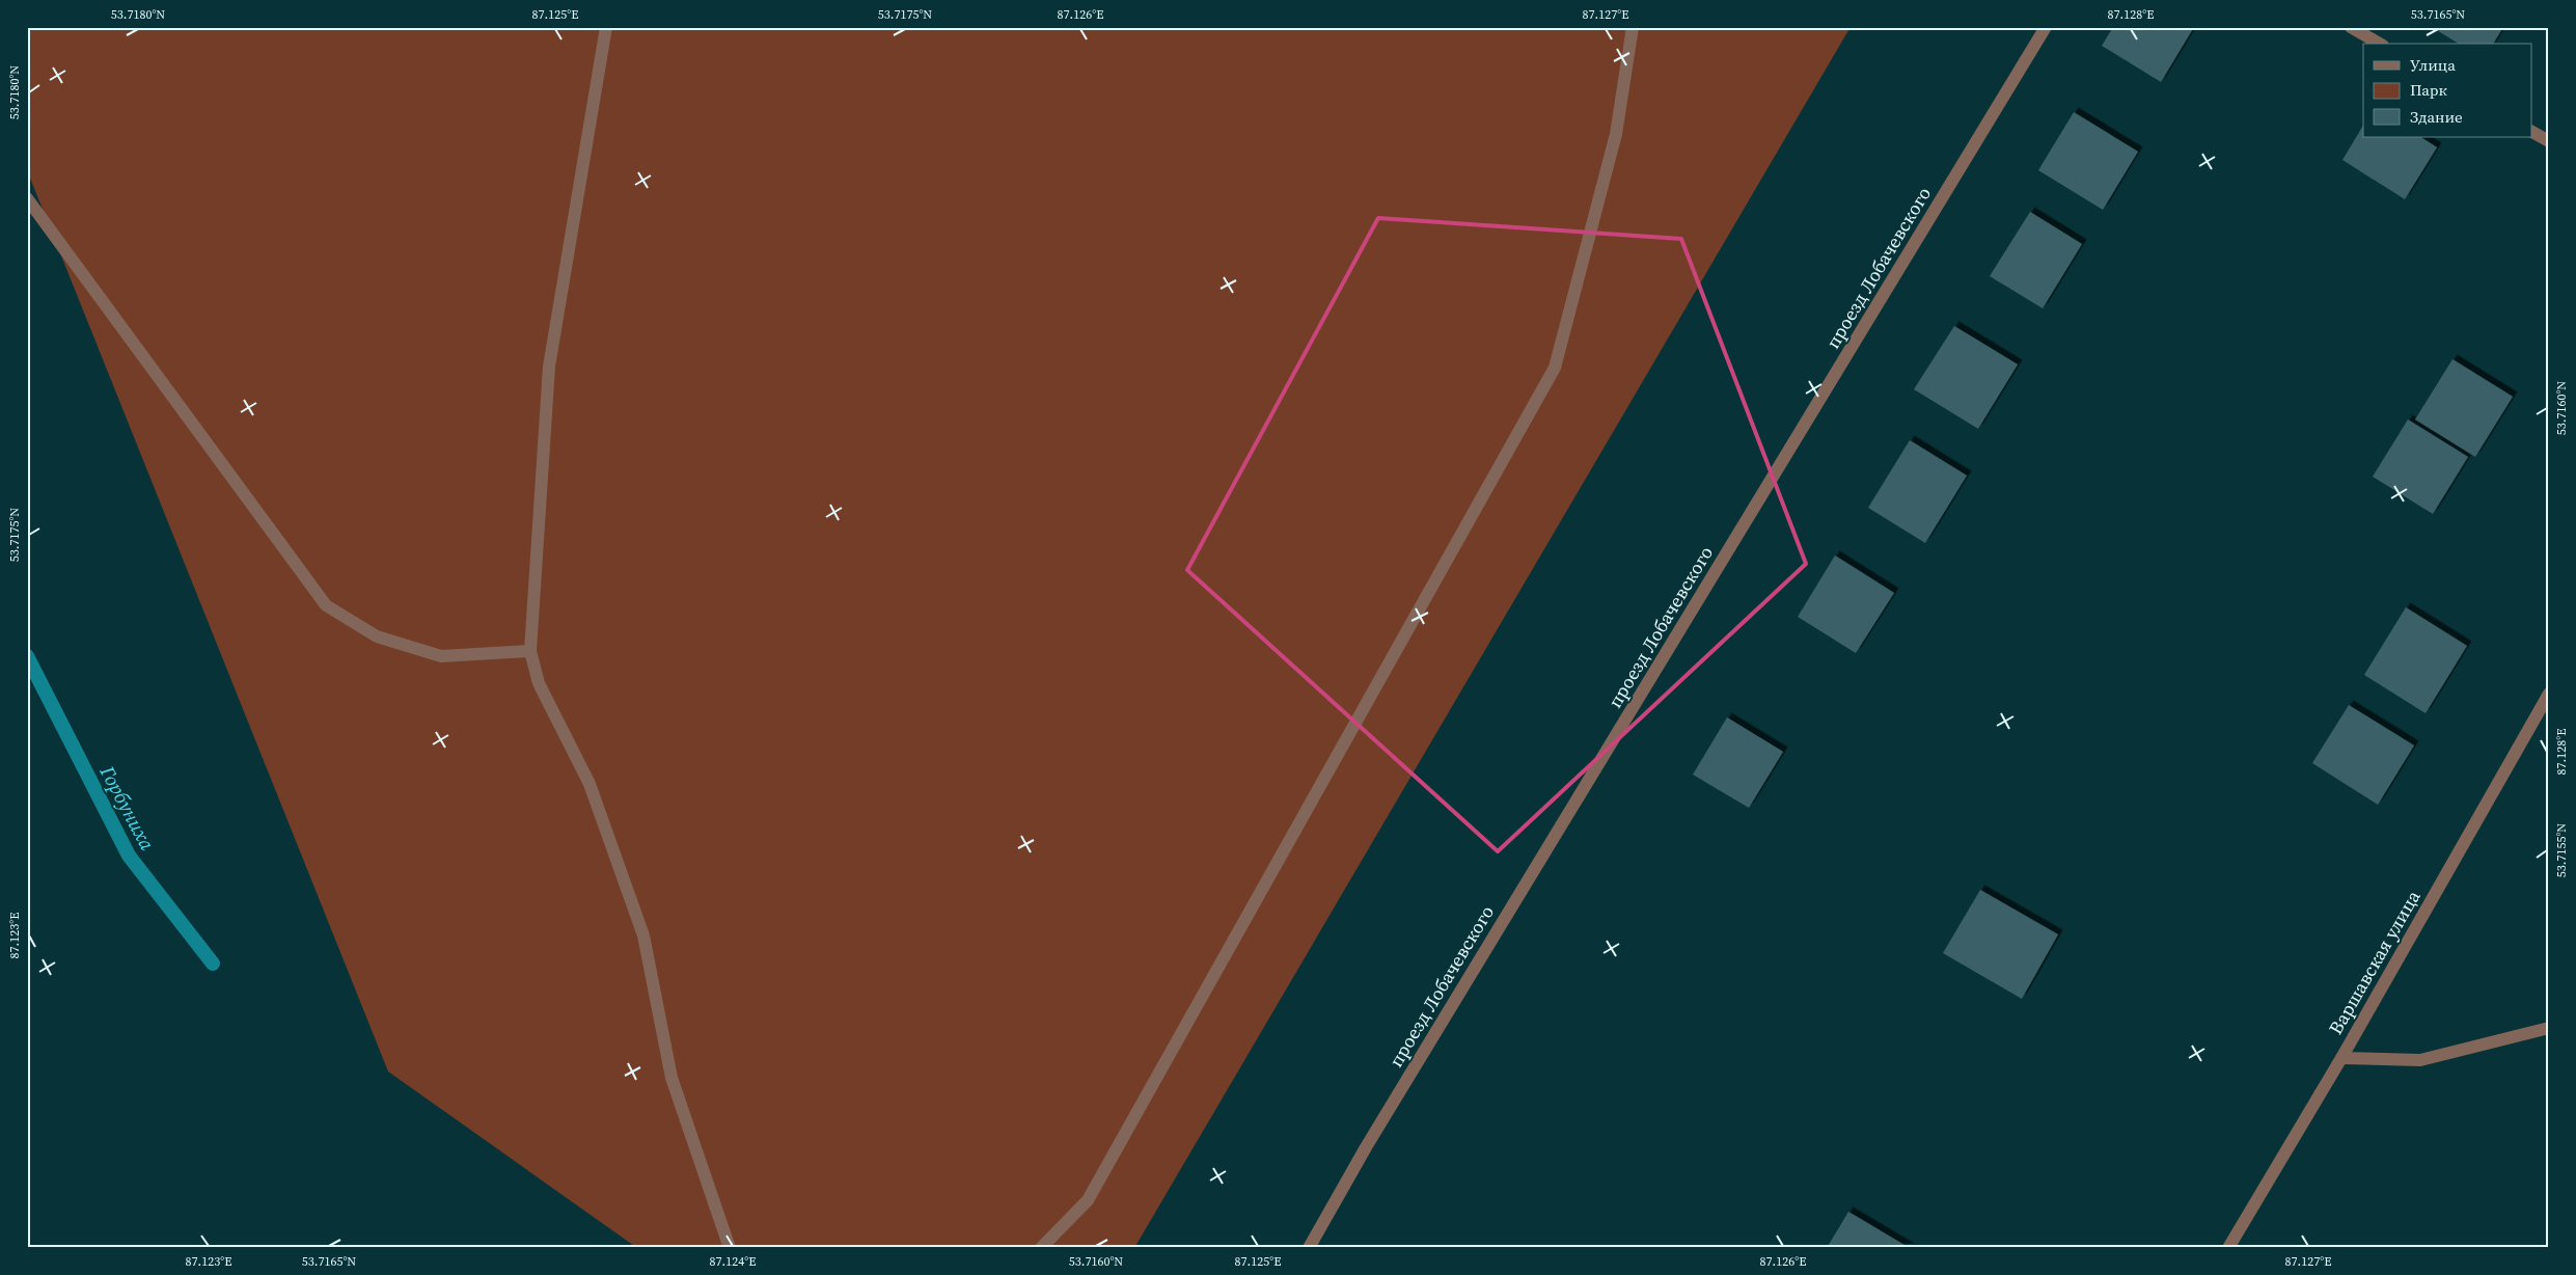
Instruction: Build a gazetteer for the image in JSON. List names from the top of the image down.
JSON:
{
  "streets": {
    "street": ["проезд Лобачевского", "Варшавская улица"]
  },
  "water": ["Горбуниха"],
  "legend": ["Улица", "Парк", "Здание"],
  "coordinates": [
    "53.7180°N",
    "87.125°E",
    "53.7175°N",
    "87.126°E",
    "87.127°E",
    "87.128°E",
    "53.7165°N",
    "53.7160°N",
    "53.7155°N",
    "87.123°E",
    "87.124°E"
  ]
}
